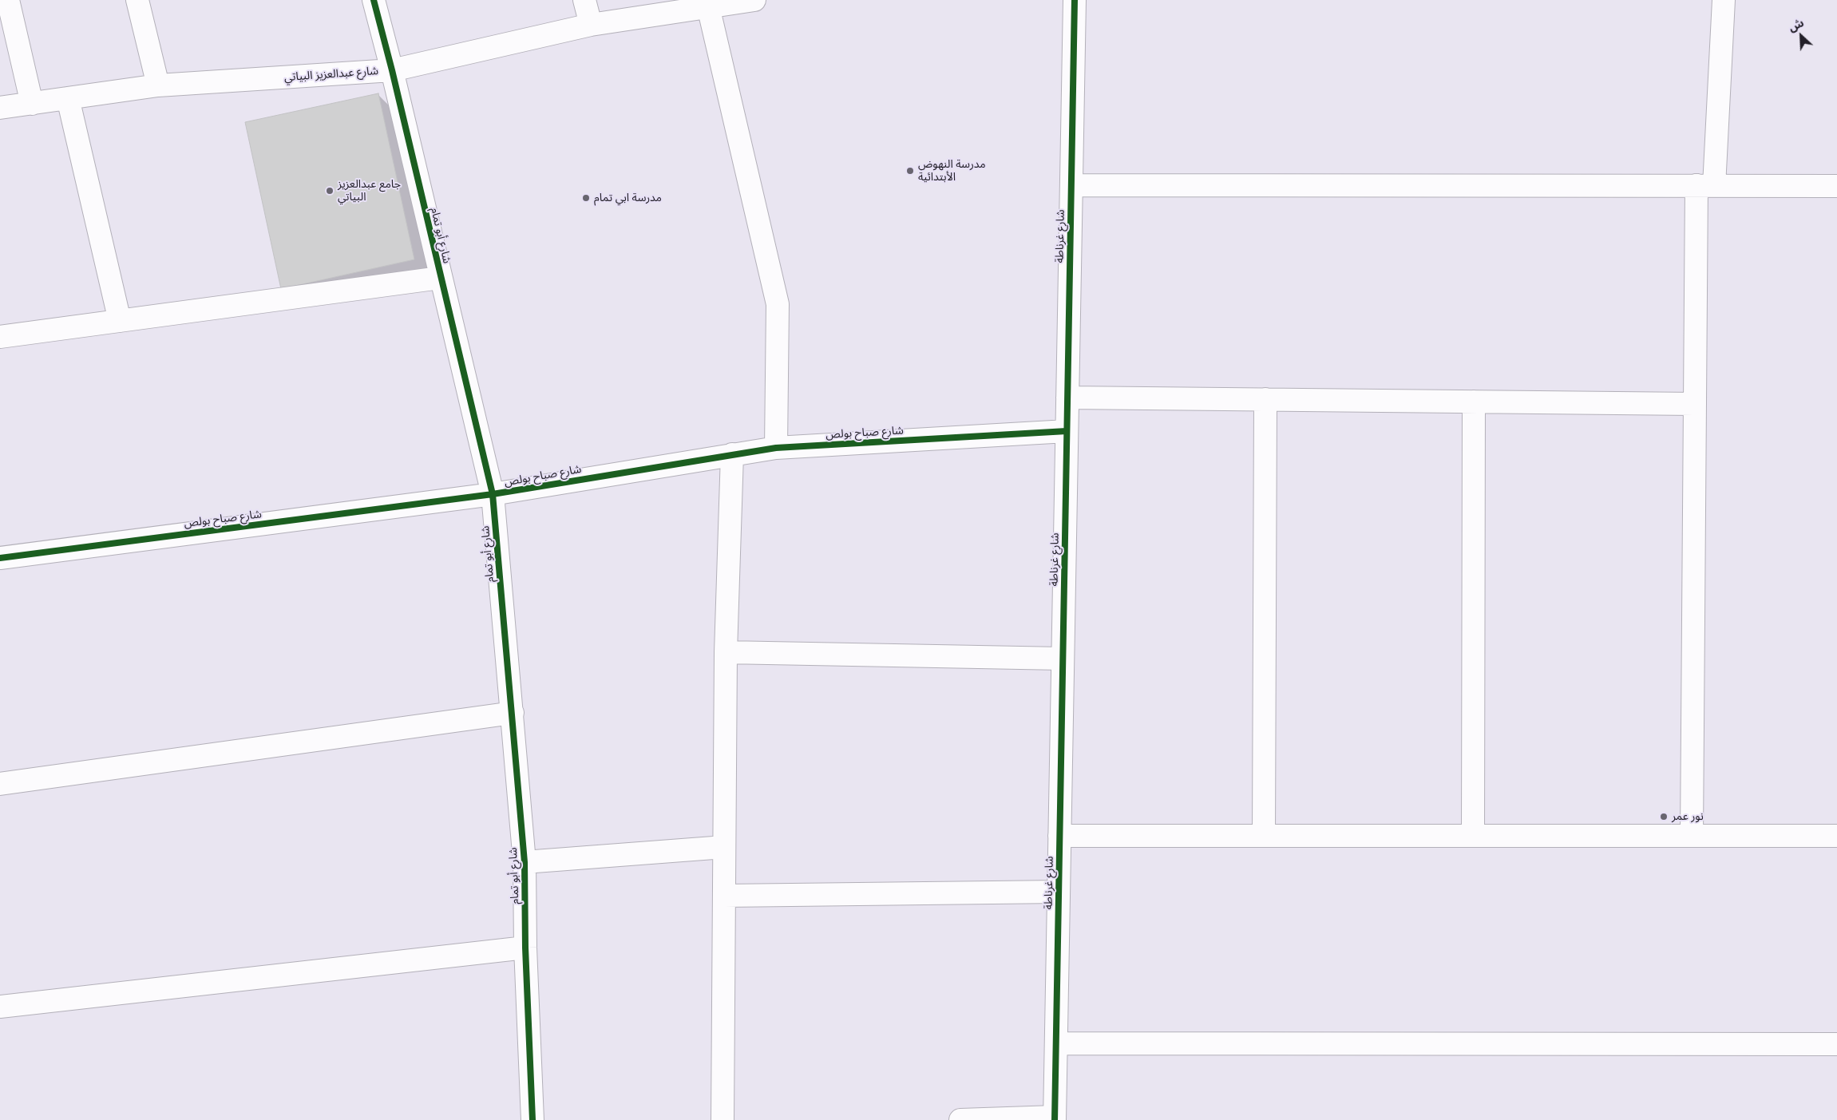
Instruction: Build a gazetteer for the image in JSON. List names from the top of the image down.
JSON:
{
  "streets": {
    "street": [
      "شارع عبدالعزيز البياتي",
      "شارع أبو تمام",
      "شارع غرناطة",
      "شارع صباح بولص"
    ]
  },
  "crossings": [
    ["شارع عبدالعزيز البياتي", "شارع أبو تمام"],
    ["شارع أبو تمام", "شارع صباح بولص"],
    ["شارع غرناطة", "شارع صباح بولص"]
  ],
  "places": [
    "مدرسة النهوض الأبتدائية",
    "جامع عبدالعزيز البياتي",
    "مدرسة ابي تمام",
    "نور عمر"
  ],
  "north": "top left"
}
